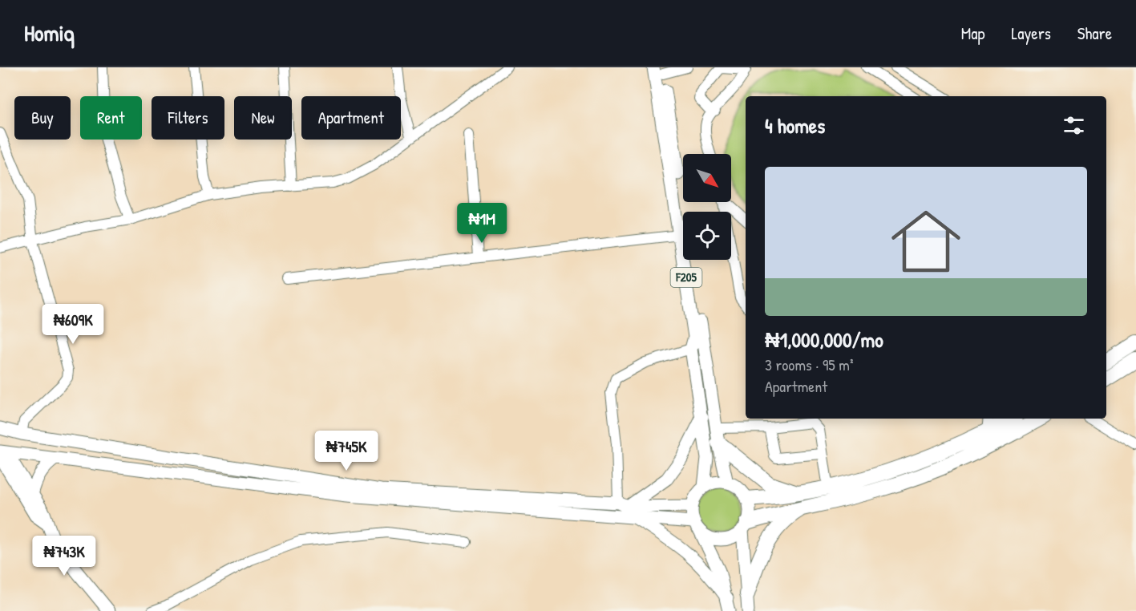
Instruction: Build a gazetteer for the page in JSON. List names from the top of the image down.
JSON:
{
  "streets": {
    "main road": ["F205"]
  },
  "north": "bottom right",
  "page": {
    "header": "Homiq",
    "nav": ["Map", "Layers", "Share"],
    "chip": [
      "Buy",
      "Rent",
      "Filters",
      "New",
      "Apartment"
    ],
    "heading": "4 homes",
    "list": [
      {
        "name": "₦1,000,000/mo",
        "note": "3 rooms · 95 m² · Apartment"
      }
    ],
    "price": [
      "₦1M",
      "₦609K",
      "₦745K",
      "₦743K"
    ]
  }
}
